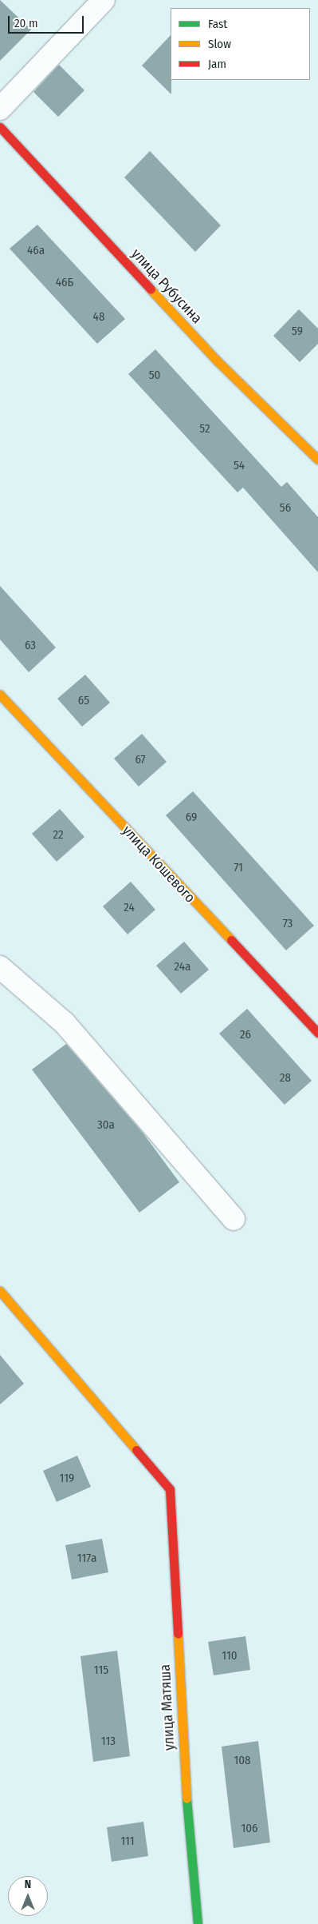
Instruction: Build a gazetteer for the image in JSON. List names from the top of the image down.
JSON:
{
  "streets": {
    "street": ["улица Рубусина", "улица Кошевого", "улица Матяша"]
  },
  "house_numbers": [
    "46а",
    "46Б",
    "48",
    "59",
    "50",
    "52",
    "54",
    "56",
    "63",
    "65",
    "67",
    "69",
    "22",
    "71",
    "24",
    "73",
    "24а",
    "26",
    "28",
    "30а",
    "119",
    "117а",
    "110",
    "115",
    "113",
    "108",
    "106",
    "111"
  ],
  "legend": ["Fast", "Slow", "Jam"],
  "scale_bar": "20 m",
  "north": "top"
}
